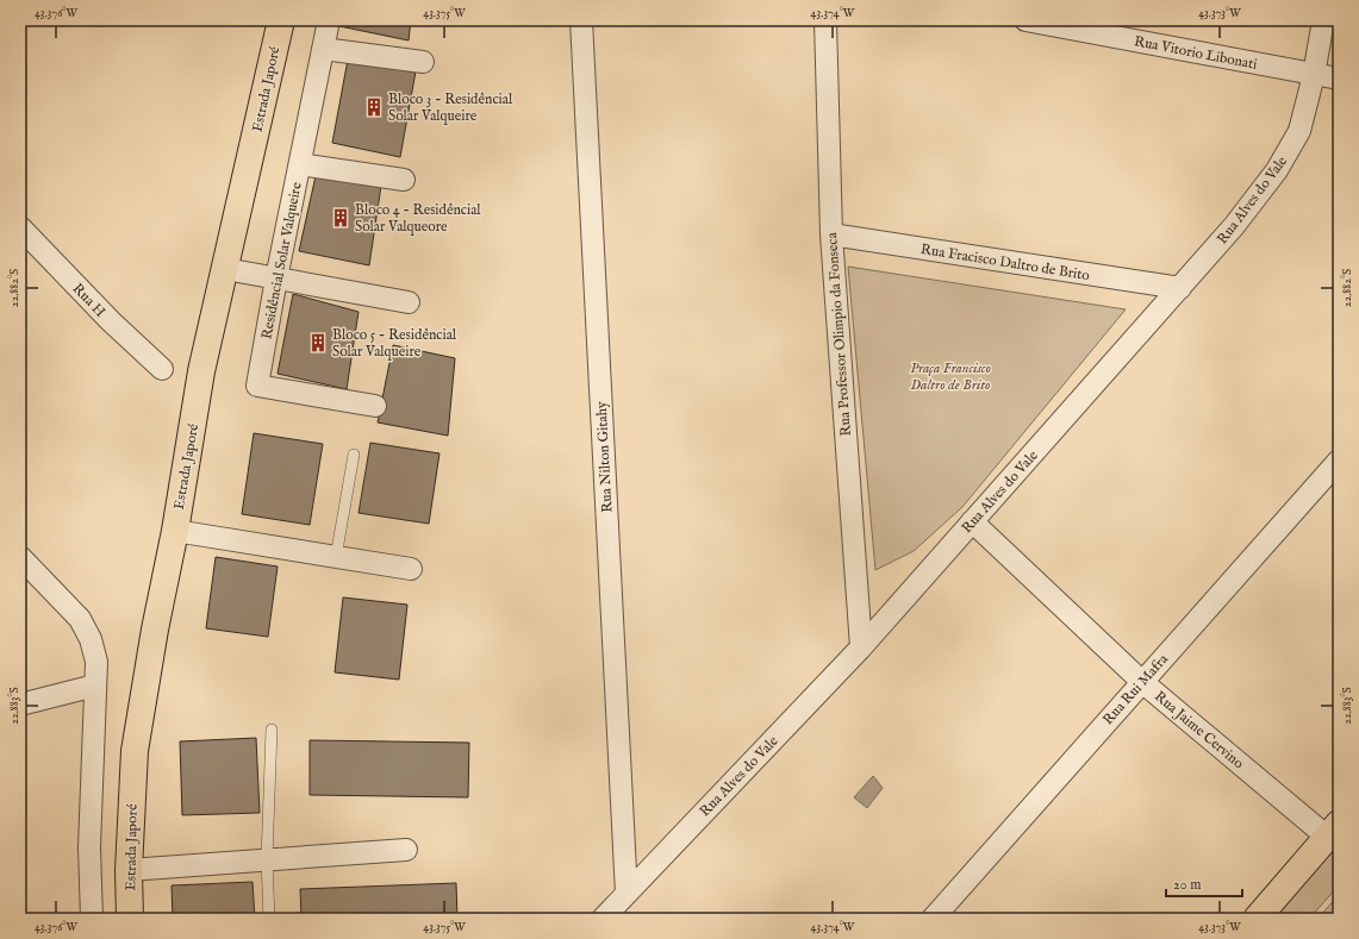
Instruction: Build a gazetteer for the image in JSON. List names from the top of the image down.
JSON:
{
  "streets": {
    "main road": ["Estrada Japoré"],
    "street": [
      "Rua Vitorio Libonati",
      "Rua Alves do Vale",
      "Residêncial Solar Valqueire",
      "Rua Fracisco Daltro de Brito",
      "Rua H",
      "Rua Professor Olimpio da Fonseca",
      "Rua Nilton Gitahy",
      "Rua Rui Mafra",
      "Rua Jaime Cervino"
    ]
  },
  "crossings": [
    ["Rua Vitorio Libonati", "Rua Alves do Vale"],
    ["Rua Alves do Vale", "Rua Fracisco Daltro de Brito"],
    ["Rua Alves do Vale", "Rua Professor Olimpio da Fonseca"],
    ["Rua Alves do Vale", "Rua Nilton Gitahy"],
    ["Rua Alves do Vale", "Rua Jaime Cervino"],
    ["Rua Fracisco Daltro de Brito", "Rua Professor Olimpio da Fonseca"],
    ["Rua Rui Mafra", "Rua Jaime Cervino"]
  ],
  "parks": ["Praça Francisco Daltro de Brito"],
  "places": {
    "building": ["Bloco 3 - Residêncial Solar Valqueire", "Bloco 4 - Residêncial Solar Valqueore", "Bloco 5 - Residêncial Solar Valqueire"]
  },
  "scale_bar": "20 m",
  "coordinates": [
    "43.376°W",
    "43.375°W",
    "43.374°W",
    "43.373°W",
    "22.882°S",
    "22.883°S"
  ]
}
